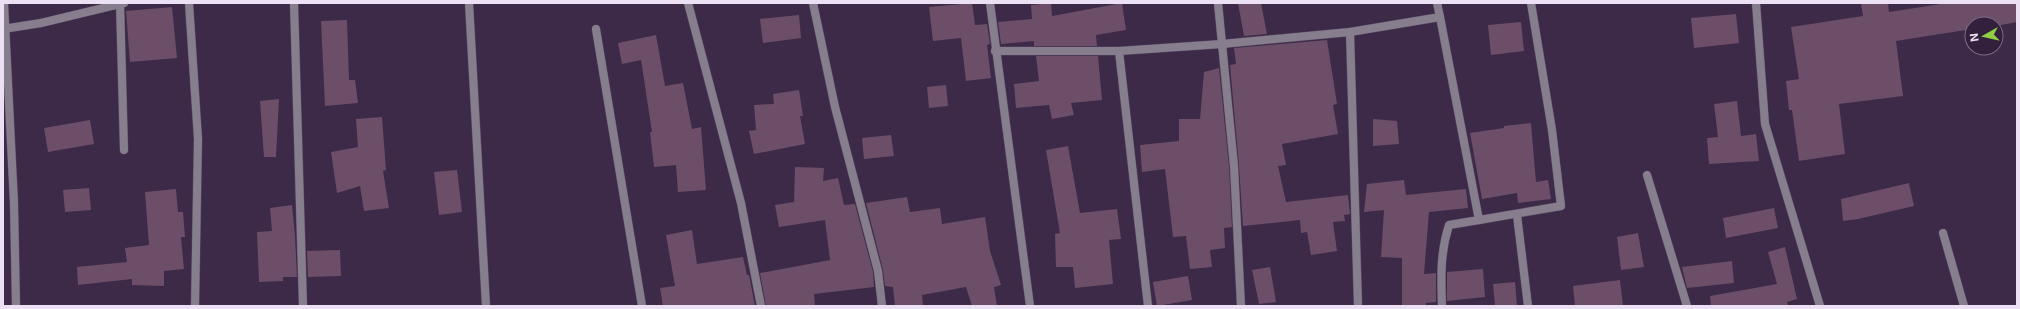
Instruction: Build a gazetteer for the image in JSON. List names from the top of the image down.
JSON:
{
  "north": "left"
}
